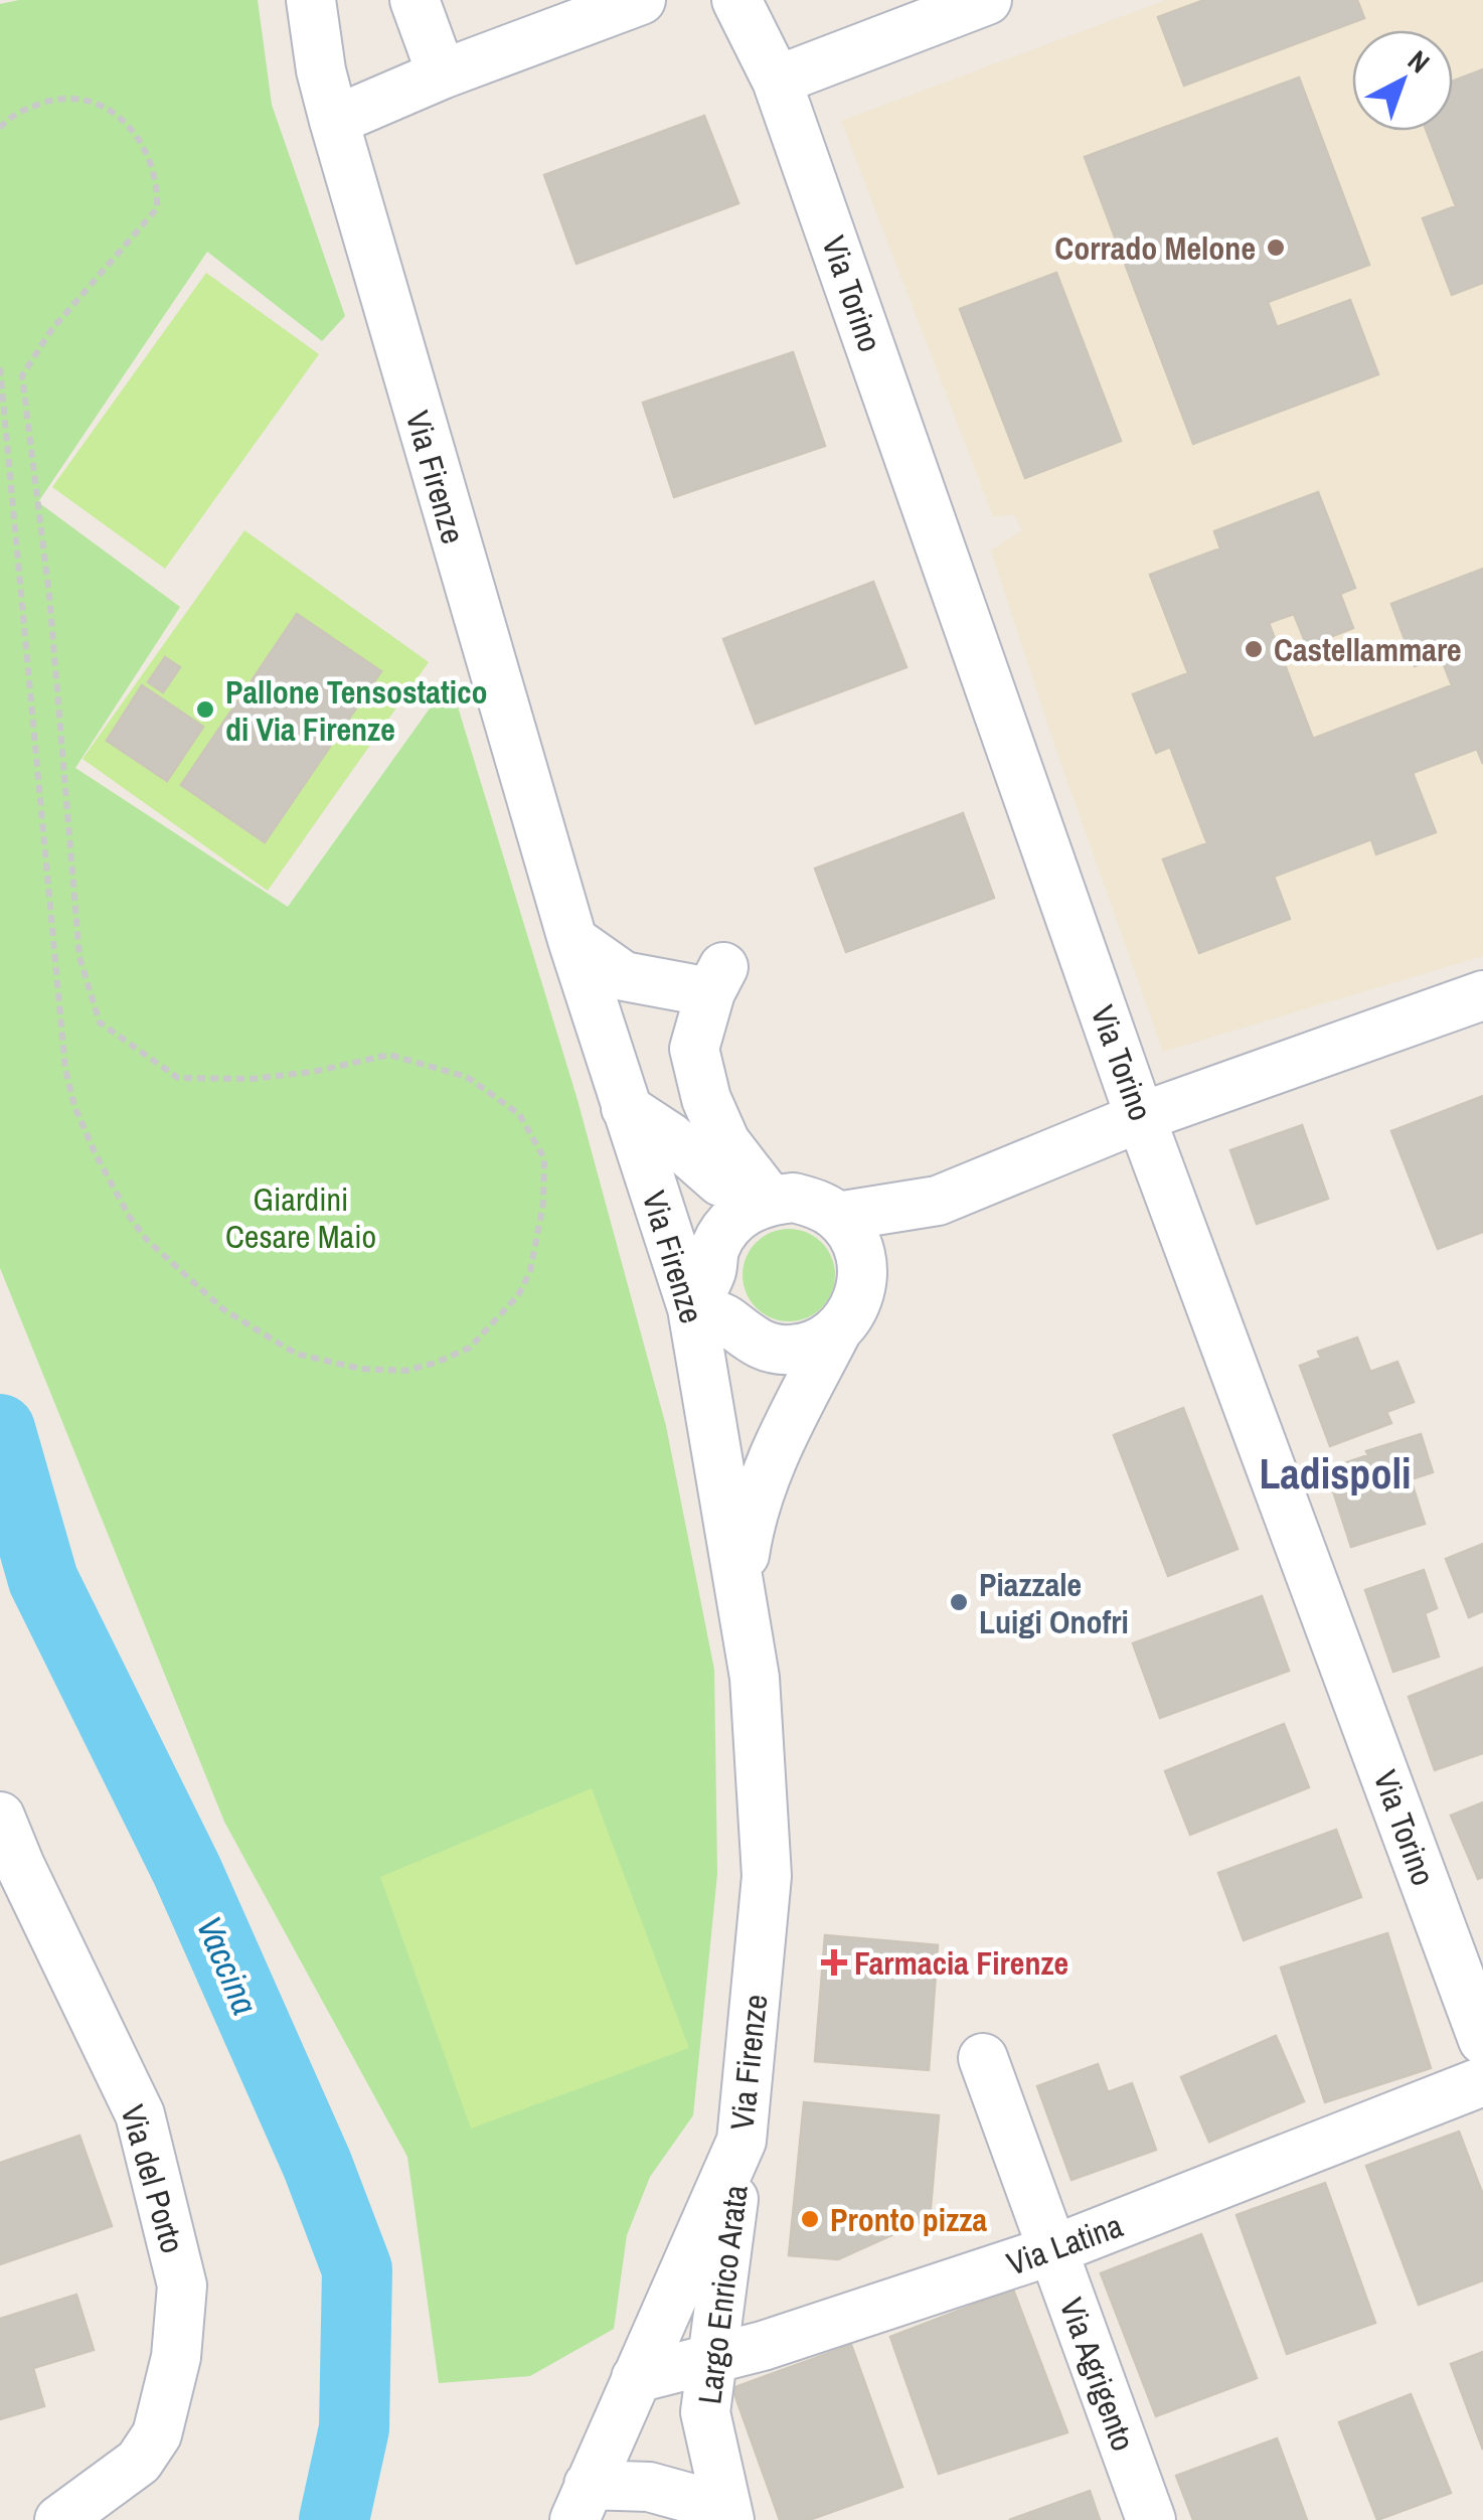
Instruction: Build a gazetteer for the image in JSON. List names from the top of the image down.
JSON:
{
  "streets": {
    "street": [
      "Via Torino",
      "Via Firenze",
      "Via del Porto",
      "Via Latina",
      "Largo Enrico Arata",
      "Via Agrigento"
    ]
  },
  "crossings": [
    ["Via Firenze", "Via Latina"],
    ["Via Firenze", "Largo Enrico Arata"],
    ["Via Latina", "Largo Enrico Arata"],
    ["Via Latina", "Via Agrigento"]
  ],
  "districts": ["Ladispoli"],
  "water": ["Vaccina"],
  "parks": ["Giardini Cesare Maio"],
  "places": {
    "other": [
      "Corrado Melone",
      "Castellammare",
      "Pallone Tensostatico di Via Firenze",
      "Piazzale Luigi Onofri",
      "Pronto pizza"
    ],
    "health": ["Farmacia Firenze"]
  },
  "north": "top right"
}
